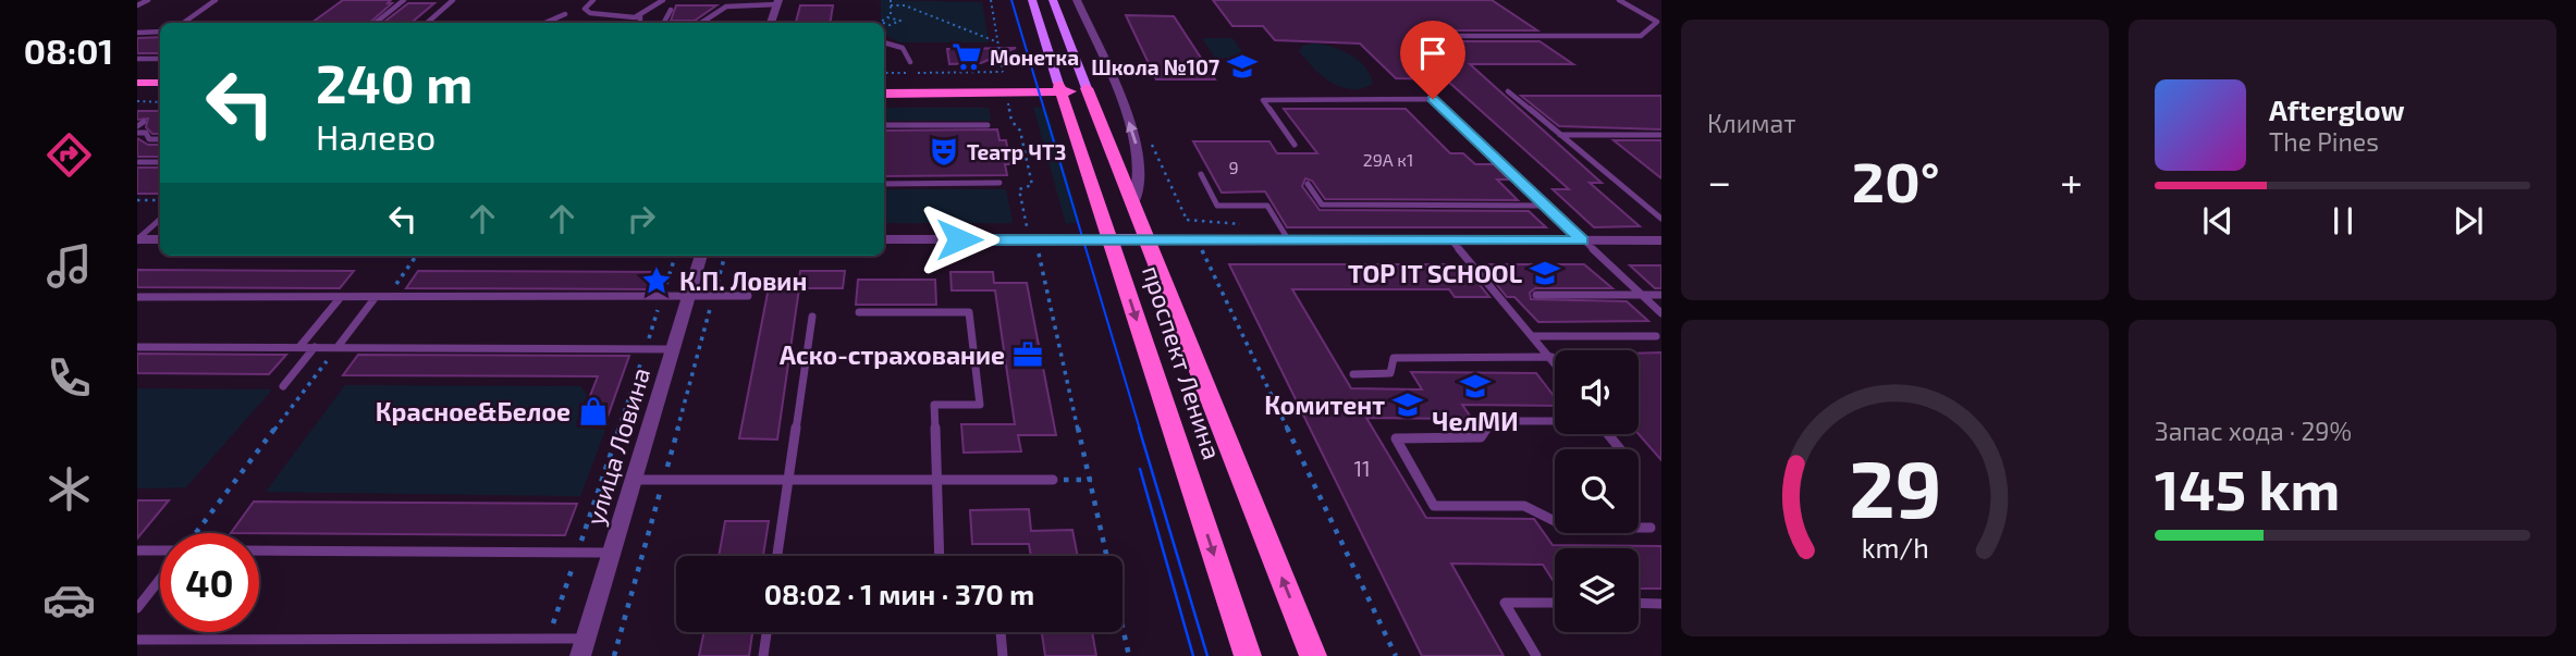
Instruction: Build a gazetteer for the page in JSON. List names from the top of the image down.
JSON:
{
  "streets": {
    "main road": ["проспект Ленина"],
    "street": ["улица Ловина"]
  },
  "places": {
    "supermarket": ["Монетка"],
    "school or university": [
      "Школа №107",
      "TOP IT SCHOOL",
      "ЧелМИ",
      "Комитент"
    ],
    "theatre": ["Театр ЧТЗ"],
    "place": ["К.П. Ловин"],
    "office": ["Аско-страхование"],
    "shop": ["Красное&Белое"]
  },
  "house_numbers": ["29А к1", "9", "11"],
  "page": {
    "tabs": "08:01",
    "tile": [
      "Климат",
      ["Запас хода · 29%", "145 km"]
    ],
    "turn": ["240 m", "Налево"],
    "song": ["Afterglow", "The Pines"],
    "heat": ["−", "20°", "+"],
    "limit": "40",
    "trip": "08:02 · 1 мин · 370 m",
    "gauge": ["29", "km/h"]
  }
}
